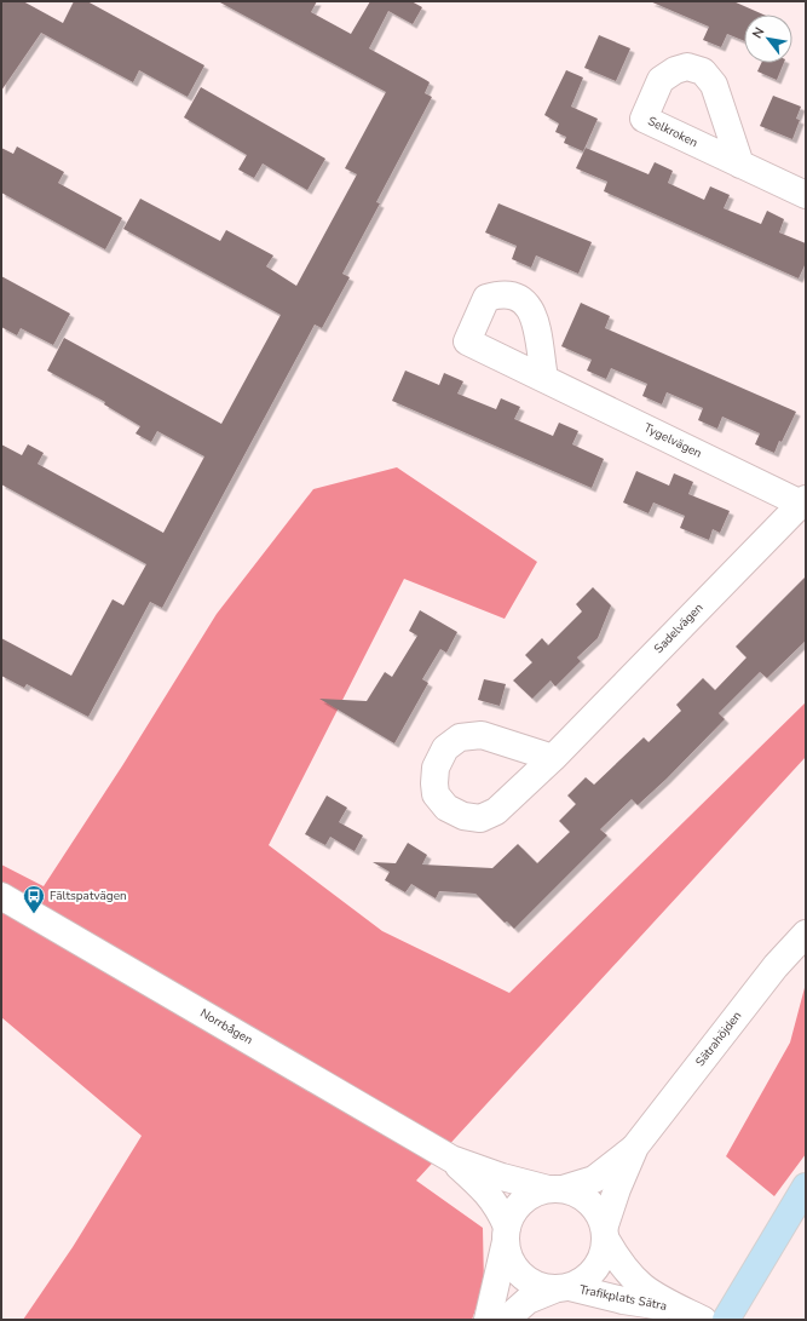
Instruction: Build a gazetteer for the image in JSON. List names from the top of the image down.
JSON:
{
  "streets": {
    "street": [
      "Tygelvägen",
      "Sadelvägen",
      "Norrbågen",
      "Sätrahöjden",
      "Trafikplats Sätra"
    ]
  },
  "crossings": [
    ["Tygelvägen", "Sadelvägen"],
    ["Norrbågen", "Sätrahöjden"],
    ["Norrbågen", "Trafikplats Sätra"],
    ["Sätrahöjden", "Trafikplats Sätra"]
  ],
  "places": {
    "bus stop": ["Fältspatvägen"]
  },
  "north": "top left"
}
